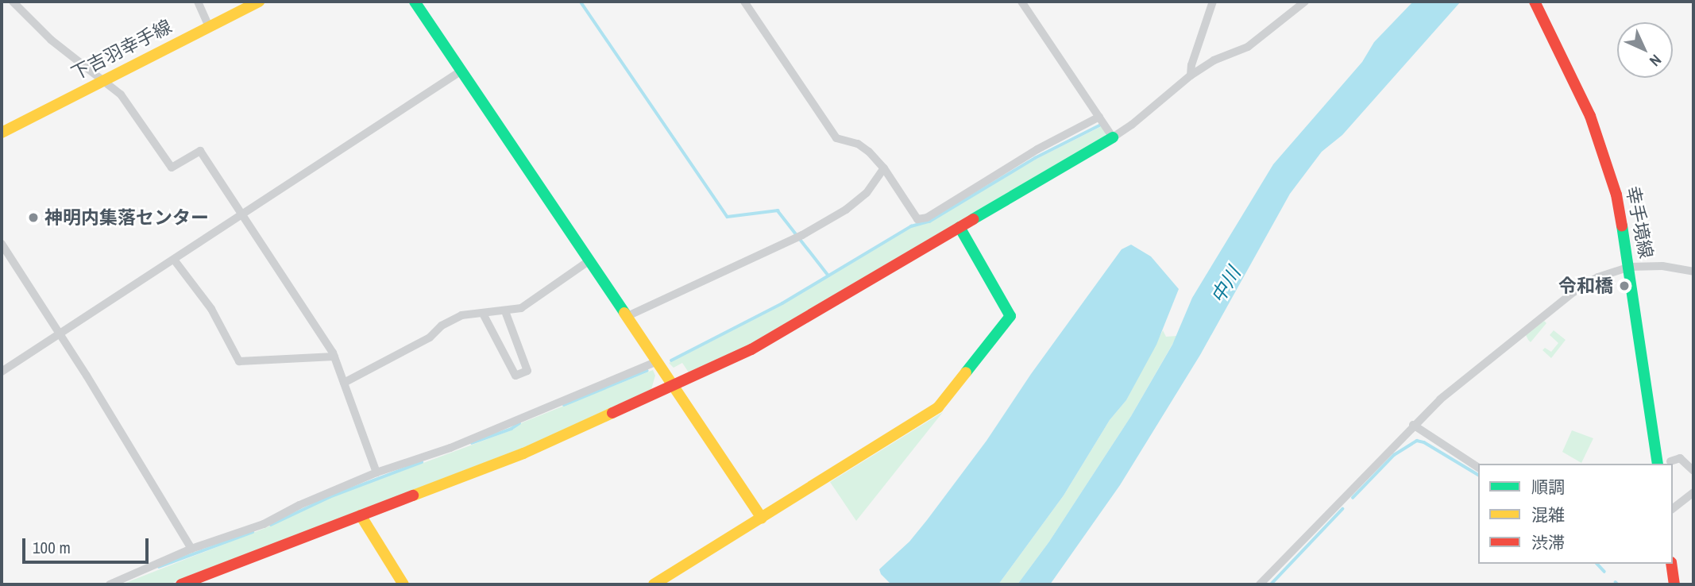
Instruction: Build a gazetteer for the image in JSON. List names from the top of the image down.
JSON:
{
  "streets": {
    "street": ["下吉羽幸手線", "幸手境線"]
  },
  "water": ["中川"],
  "places": ["神明内集落センター", "令和橋"],
  "legend": ["順調", "混雑", "渋滞"],
  "scale_bar": "100 m",
  "north": "bottom right"
}
